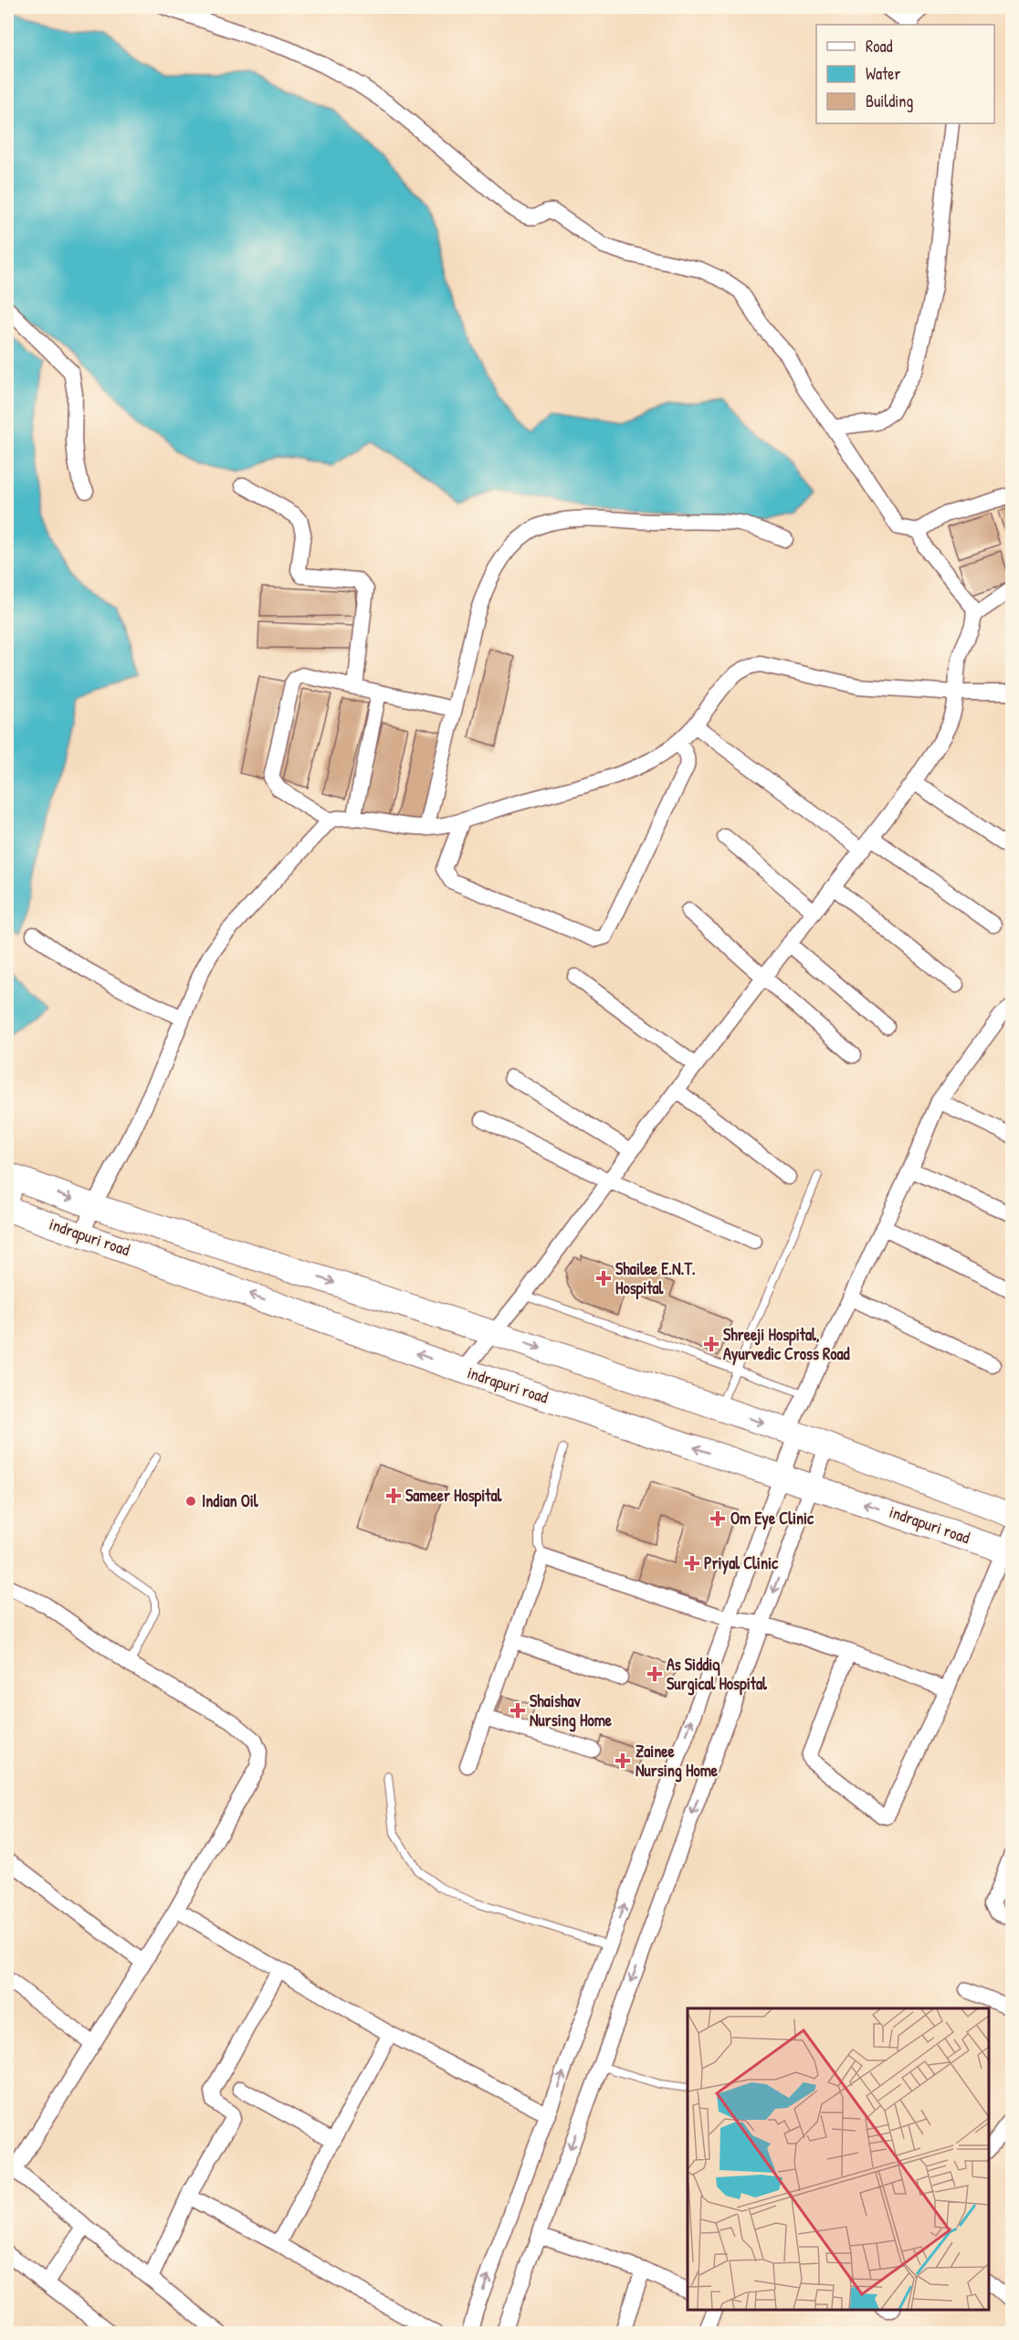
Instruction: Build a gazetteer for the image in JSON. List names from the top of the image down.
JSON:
{
  "streets": {
    "main road": ["indrapuri road"]
  },
  "places": {
    "health": [
      "Shailee E.N.T. Hospital",
      "Shreeji Hospital, Ayurvedic Cross Road",
      "Sameer Hospital",
      "Om Eye Clinic",
      "Priyal Clinic",
      "As Siddiq Surgical Hospital",
      "Shaishav Nursing Home",
      "Zainee Nursing Home"
    ],
    "other": ["Indian Oil"]
  },
  "legend": ["Road", "Water", "Building"]
}
